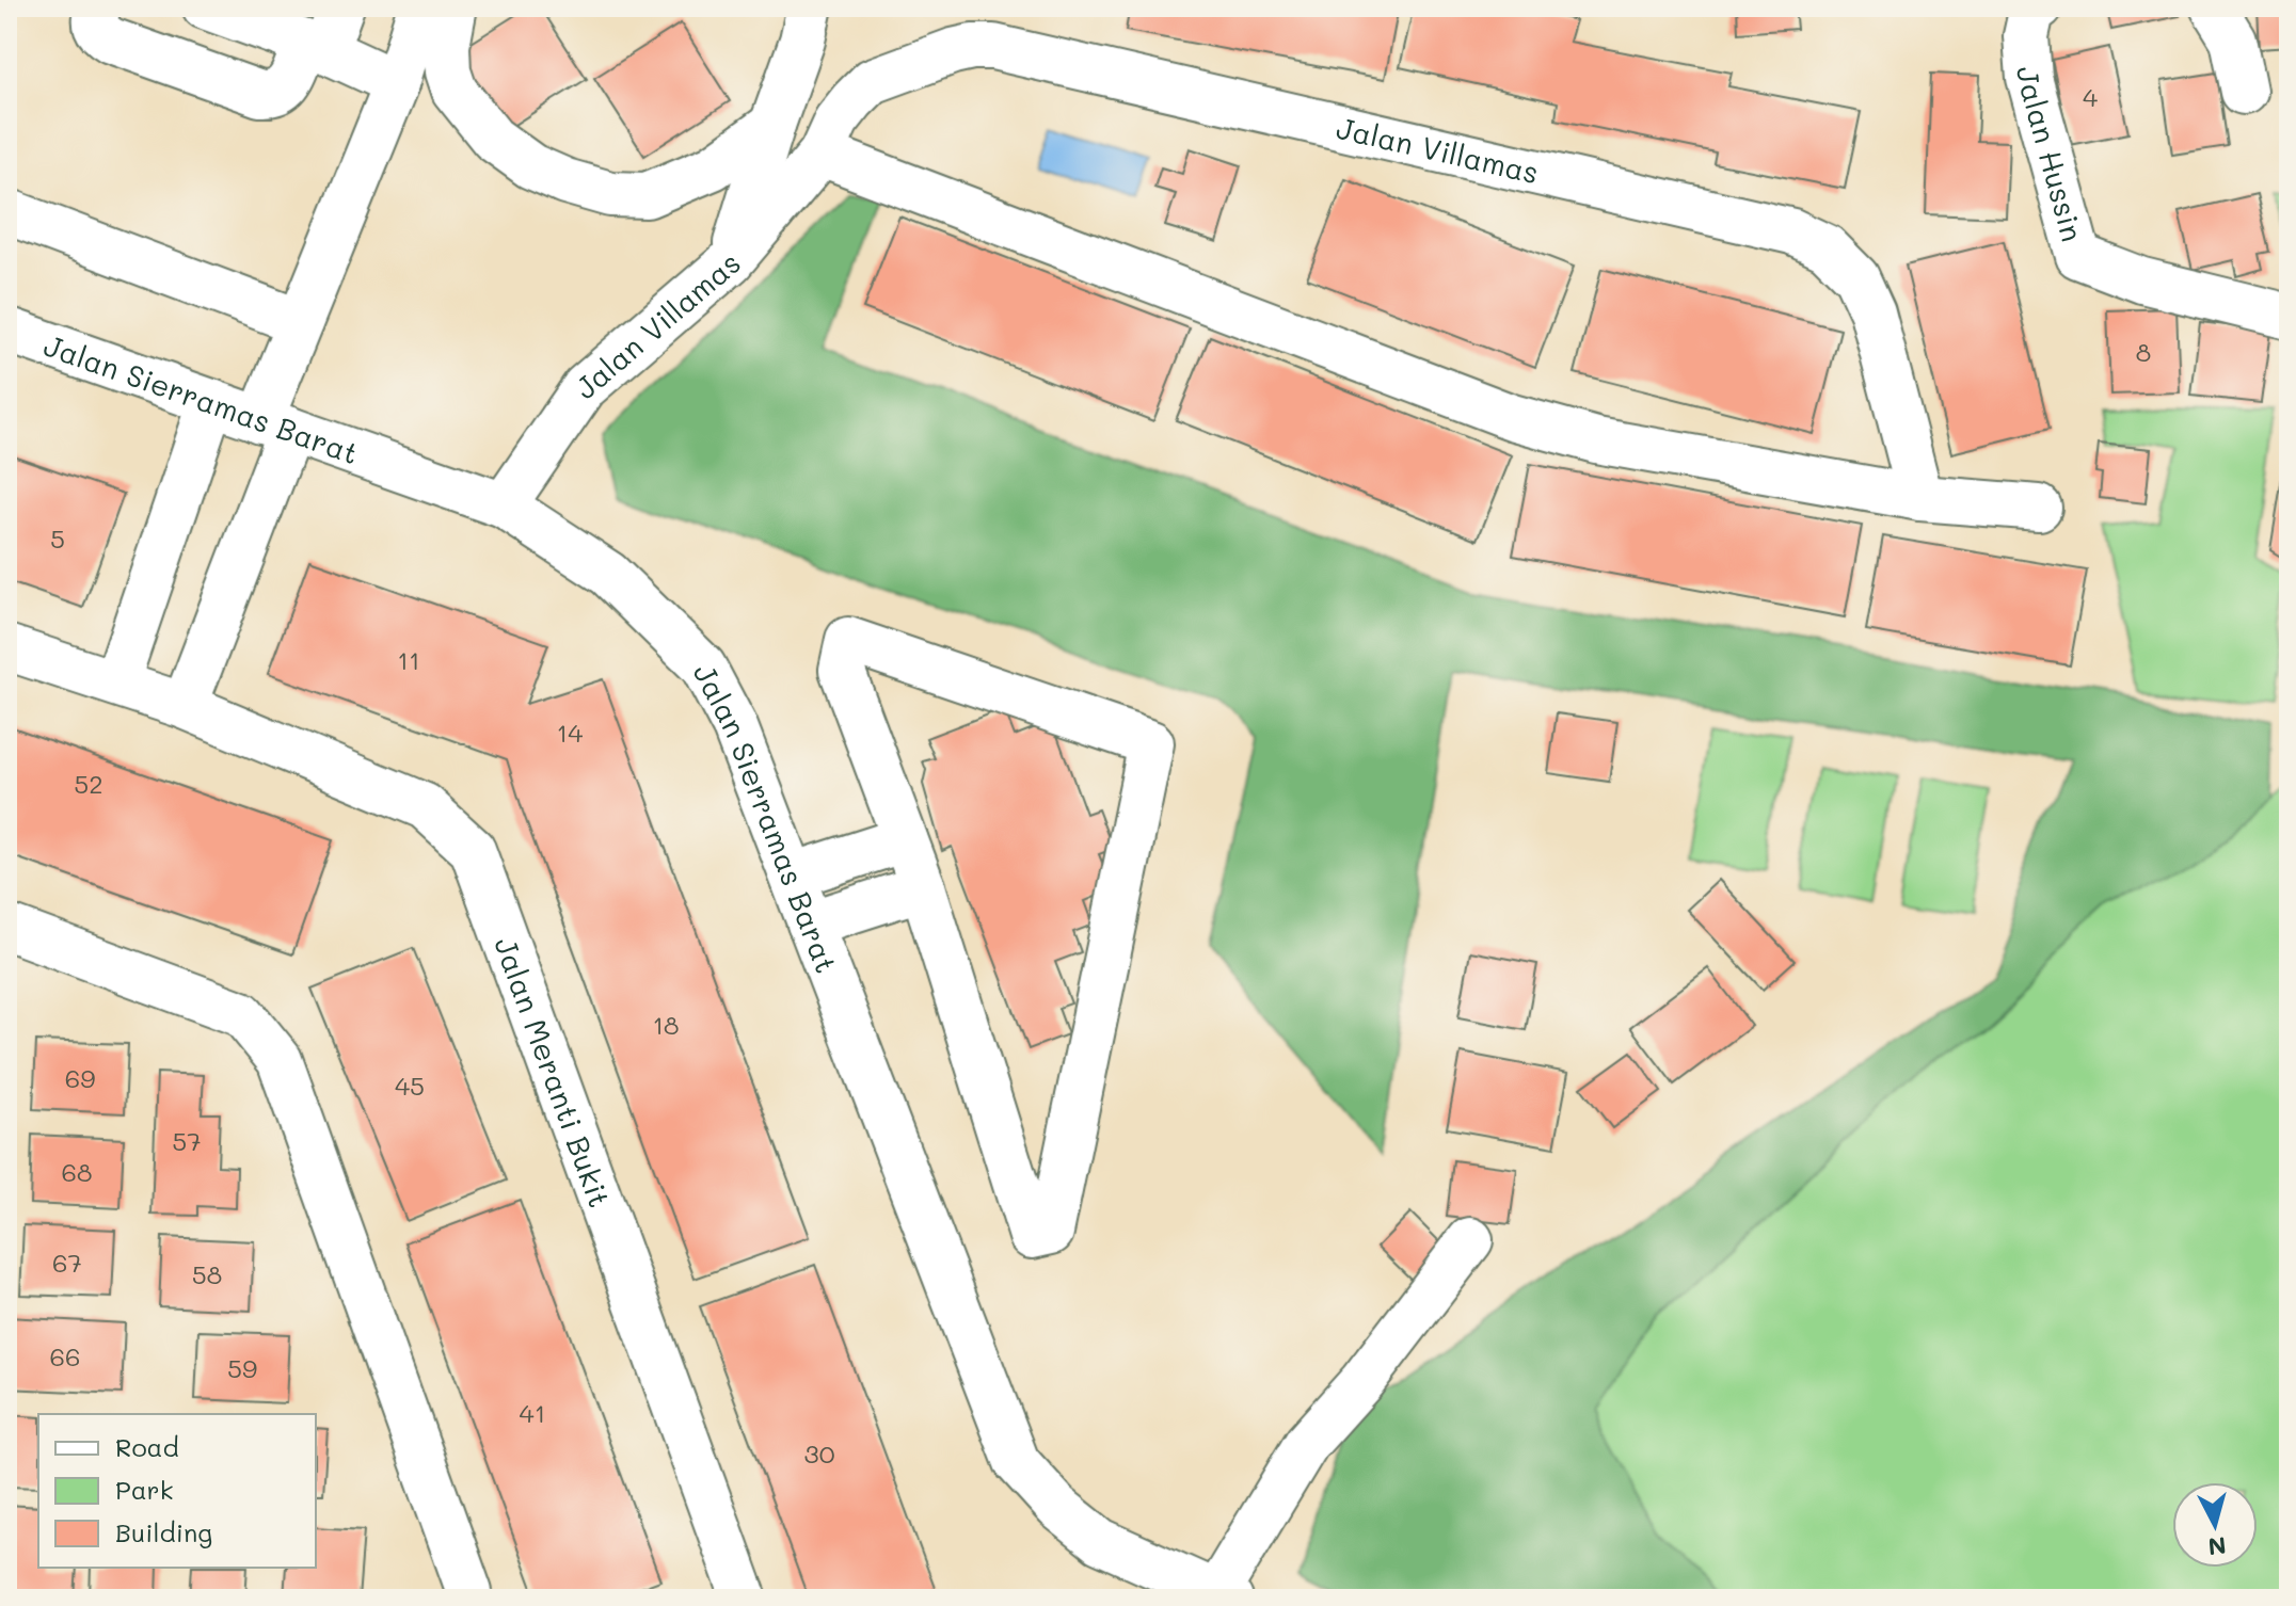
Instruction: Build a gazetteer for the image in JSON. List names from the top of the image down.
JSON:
{
  "streets": {
    "street": [
      "Jalan Villamas",
      "Jalan Hussin",
      "Jalan Sierramas Barat",
      "Jalan Meranti Bukit"
    ]
  },
  "crossings": [
    ["Jalan Villamas", "Jalan Sierramas Barat"]
  ],
  "house_numbers": [
    "4",
    "8",
    "5",
    "11",
    "14",
    "52",
    "18",
    "69",
    "45",
    "57",
    "68",
    "67",
    "58",
    "66",
    "59",
    "41",
    "30"
  ],
  "legend": ["Road", "Park", "Building"],
  "north": "bottom"
}
